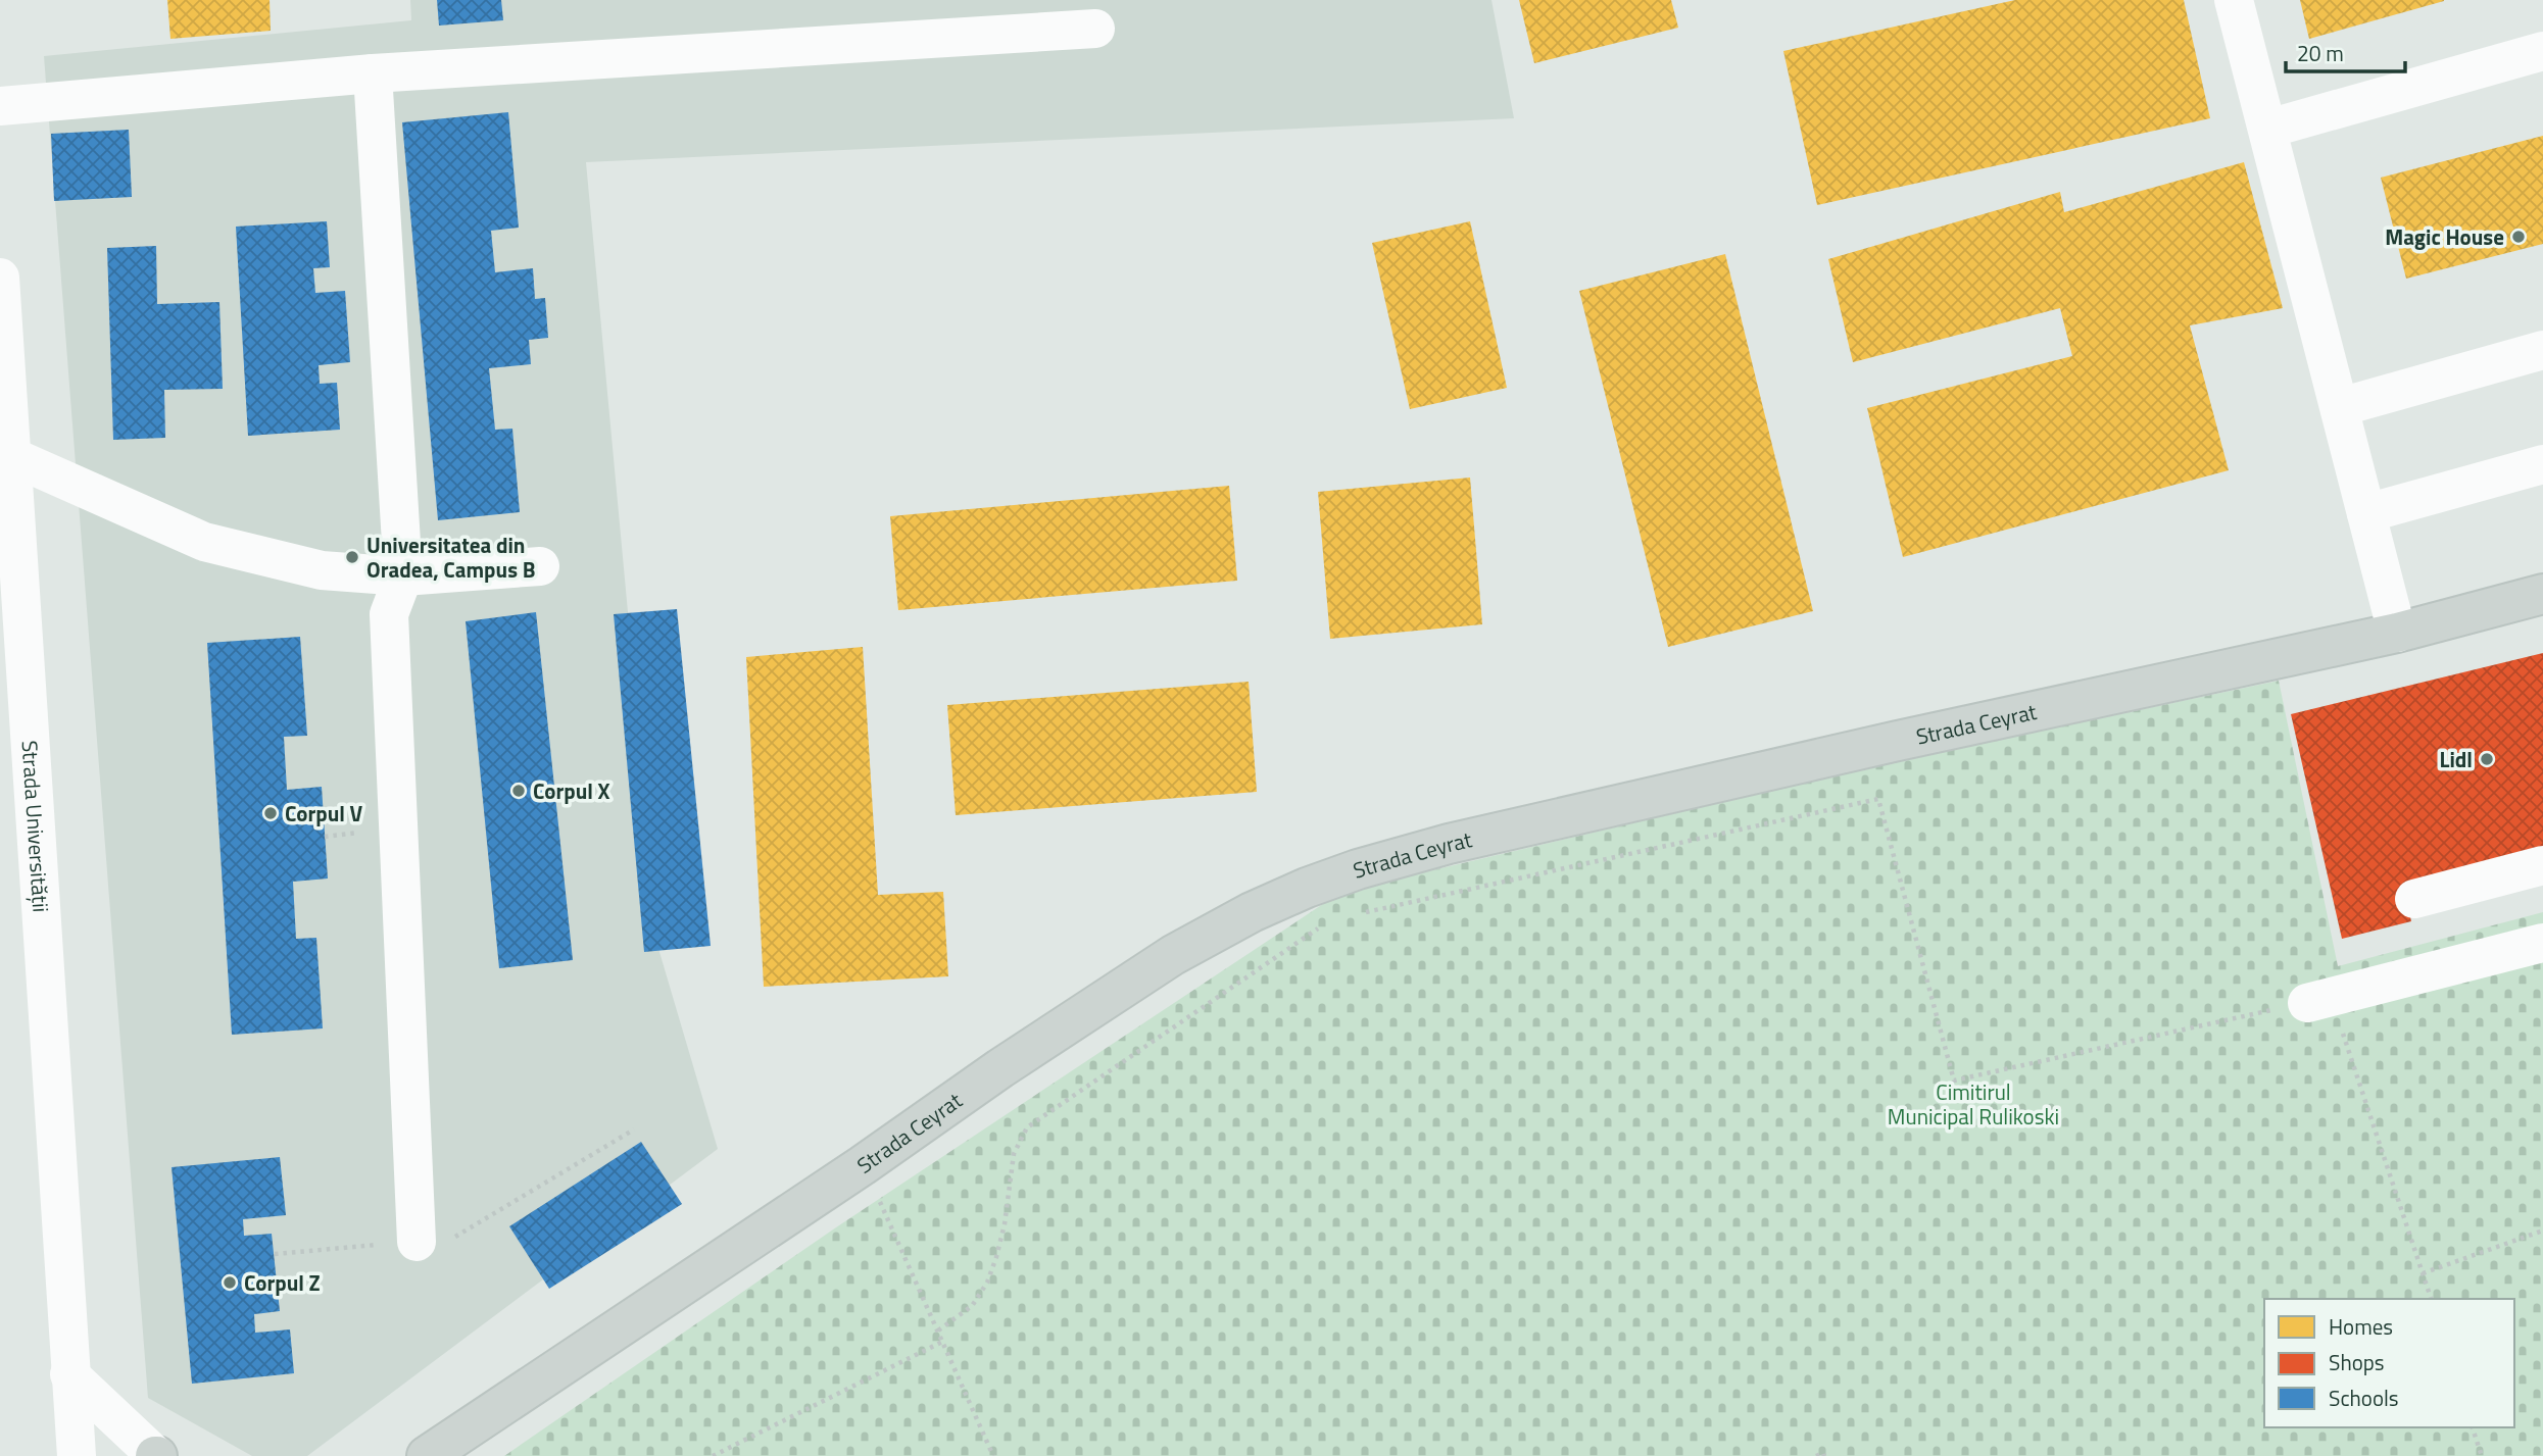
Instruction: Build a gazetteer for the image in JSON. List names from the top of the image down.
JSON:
{
  "streets": {
    "main road": ["Strada Ceyrat"],
    "street": ["Strada Universității"]
  },
  "parks": ["Cimitirul Municipal Rulikoski"],
  "places": [
    "Magic House",
    "Universitatea din Oradea, Campus B",
    "Lidl",
    "Corpul X",
    "Corpul V",
    "Corpul Z"
  ],
  "legend": ["Homes", "Shops", "Schools"],
  "scale_bar": "20 m"
}
